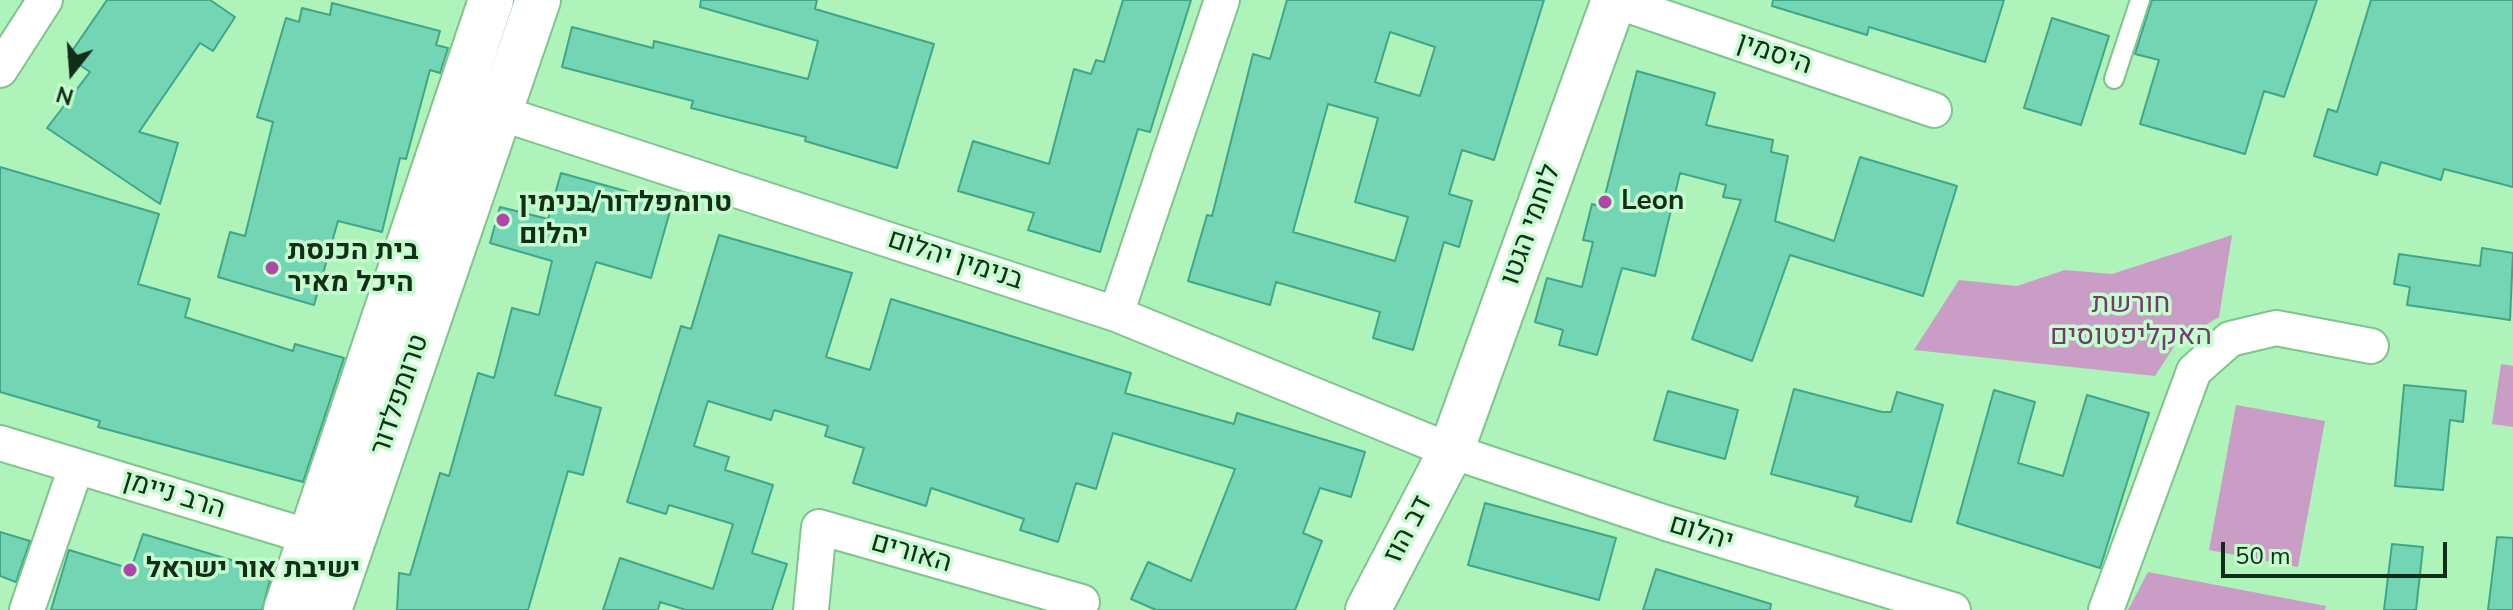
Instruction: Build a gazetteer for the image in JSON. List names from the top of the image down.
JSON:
{
  "streets": {
    "main road": ["לוחמי הגטו", "טרומפלדור", "דב הוז"],
    "street": [
      "היסמין",
      "בנימין יהלום",
      "הרב ניימן",
      "יהלום",
      "האורים"
    ]
  },
  "crossings": [
    ["היסמין", "לוחמי הגטו"],
    ["לוחמי הגטו", "בנימין יהלום"],
    ["לוחמי הגטו", "דב הוז"],
    ["לוחמי הגטו", "יהלום"],
    ["בנימין יהלום", "טרומפלדור"],
    ["בנימין יהלום", "דב הוז"],
    ["בנימין יהלום", "יהלום"],
    ["טרומפלדור", "הרב ניימן"],
    ["דב הוז", "יהלום"]
  ],
  "parks": ["חורשת האקליפטוסים"],
  "places": [
    "Leon",
    "טרומפלדור/בנימין יהלום",
    "בית הכנסת היכל מאיר",
    "ישיבת אור ישראל"
  ],
  "scale_bar": "50 m",
  "north": "bottom"
}
